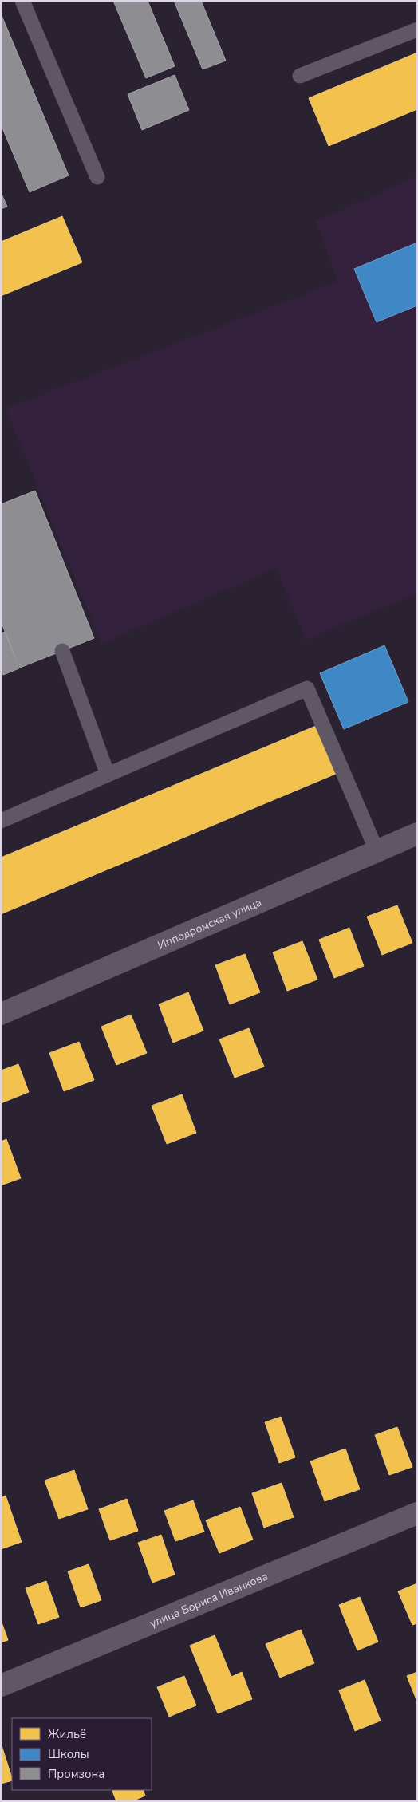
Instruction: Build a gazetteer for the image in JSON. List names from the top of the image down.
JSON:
{
  "streets": {
    "street": ["Ипподромская улица", "улица Бориса Иванкова"]
  },
  "legend": ["Жильё", "Школы", "Промзона"]
}
